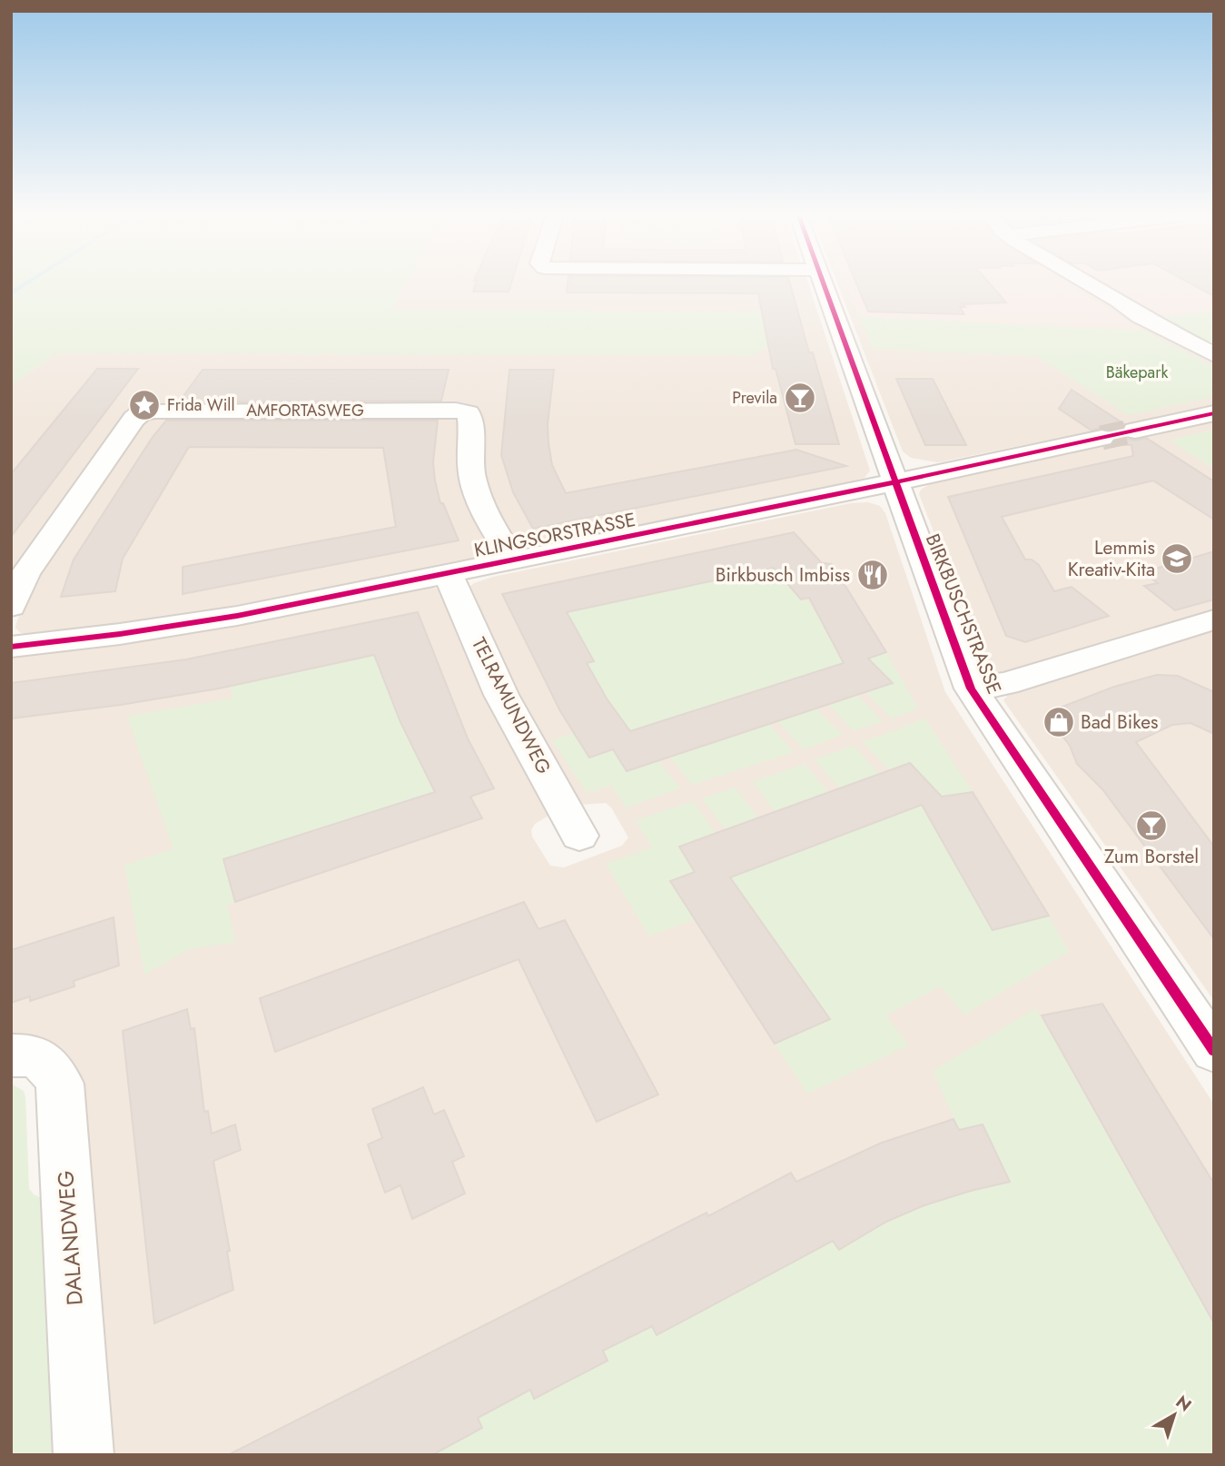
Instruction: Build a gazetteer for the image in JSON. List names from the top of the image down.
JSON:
{
  "streets": {
    "street": [
      "AMFORTASWEG",
      "KLINGSORSTRASSE",
      "BIRKBUSCHSTRASSE",
      "TELRAMUNDWEG",
      "DALANDWEG"
    ]
  },
  "crossings": [
    ["AMFORTASWEG", "KLINGSORSTRASSE"],
    ["KLINGSORSTRASSE", "BIRKBUSCHSTRASSE"],
    ["KLINGSORSTRASSE", "TELRAMUNDWEG"]
  ],
  "parks": ["Bäkepark"],
  "places": {
    "bar": ["Previla", "Zum Borstel"],
    "place": ["Frida Will"],
    "school or university": ["Lemmis Kreativ-Kita"],
    "restaurant": ["Birkbusch Imbiss"],
    "shop": ["Bad Bikes"]
  },
  "north": "top right"
}
